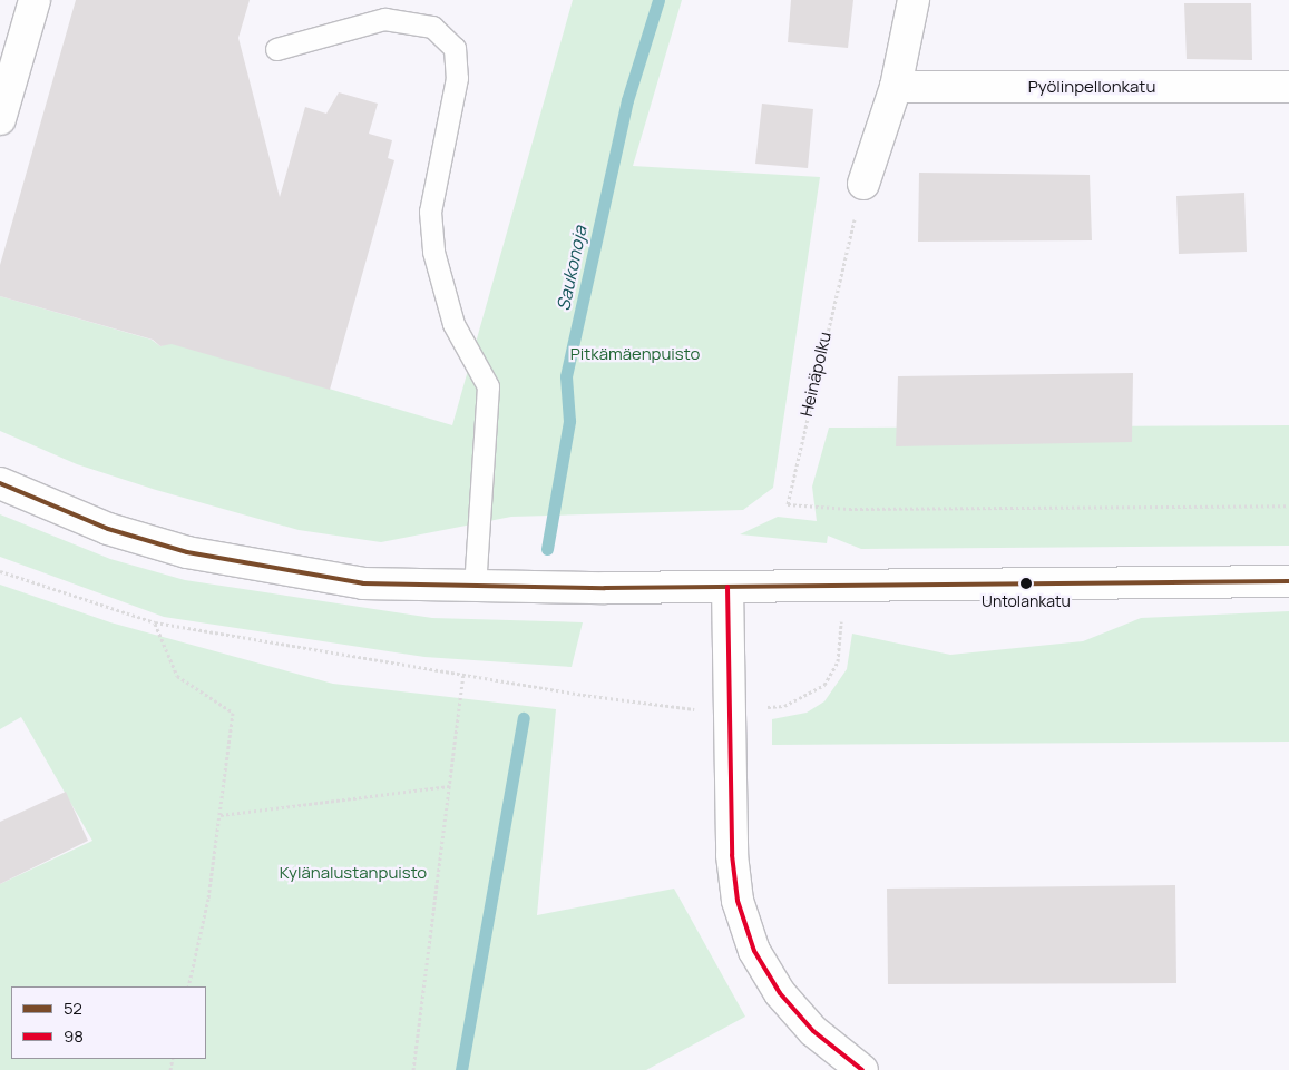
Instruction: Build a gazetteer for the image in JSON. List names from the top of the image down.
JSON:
{
  "streets": {
    "street": ["Pyölinpellonkatu"],
    "path": ["Heinäpolku"]
  },
  "water": ["Saukonoja"],
  "parks": ["Pitkämäenpuisto", "Kylänalustanpuisto"],
  "places": ["Untolankatu"],
  "lines": ["transit line 52", "transit line 98"],
  "legend": ["52", "98"]
}
